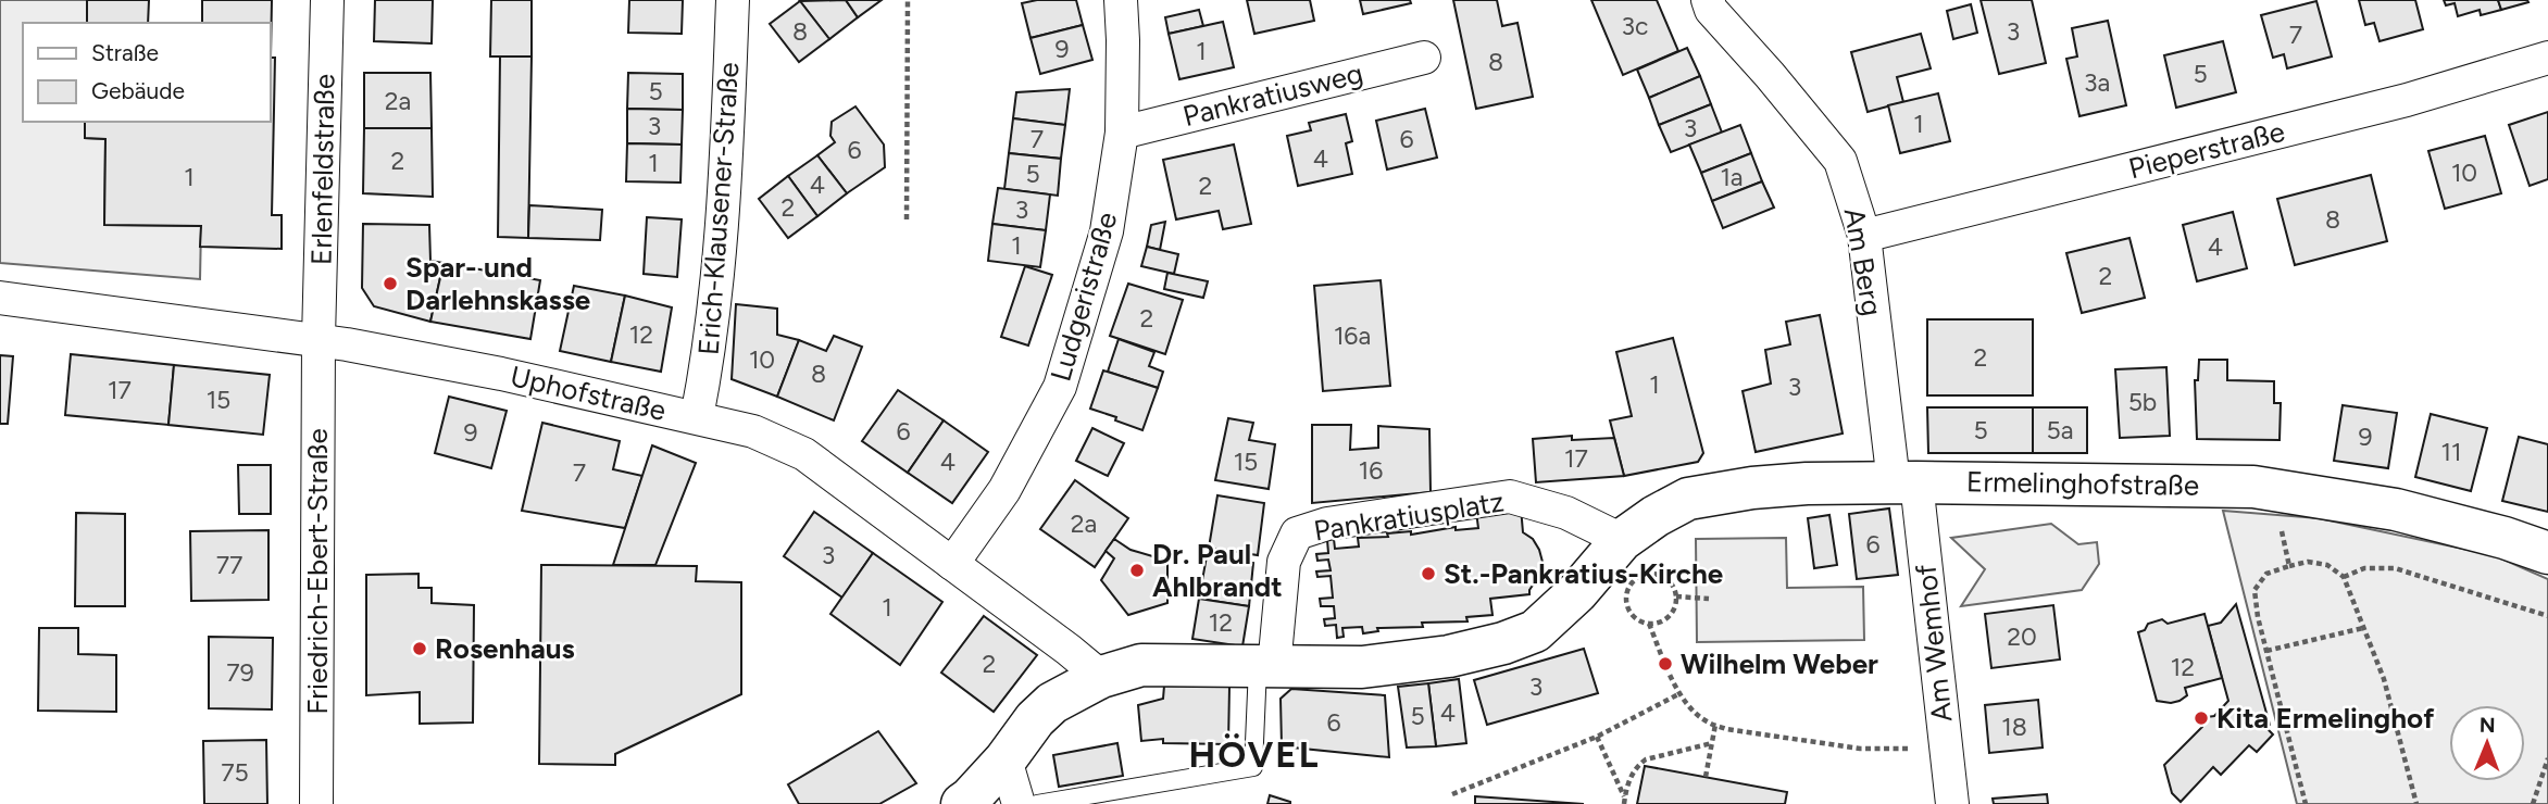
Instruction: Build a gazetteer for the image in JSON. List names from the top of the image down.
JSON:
{
  "streets": {
    "street": [
      "Pankratiusweg",
      "Pieperstraße",
      "Erlenfeldstraße",
      "Erich-Klausener-Straße",
      "Am Berg",
      "Ludgeristraße",
      "Uphofstraße",
      "Ermelinghofstraße",
      "Pankratiusplatz",
      "Friedrich-Ebert-Straße",
      "Am Wemhof"
    ]
  },
  "crossings": [
    ["Pankratiusweg", "Ludgeristraße"],
    ["Pieperstraße", "Am Berg"],
    ["Erlenfeldstraße", "Uphofstraße"],
    ["Erlenfeldstraße", "Friedrich-Ebert-Straße"],
    ["Erich-Klausener-Straße", "Uphofstraße"],
    ["Am Berg", "Ermelinghofstraße"],
    ["Am Berg", "Am Wemhof"],
    ["Ludgeristraße", "Uphofstraße"],
    ["Uphofstraße", "Friedrich-Ebert-Straße"],
    ["Ermelinghofstraße", "Pankratiusplatz"],
    ["Ermelinghofstraße", "Am Wemhof"]
  ],
  "districts": ["HÖVEL"],
  "places": [
    "Spar- und Darlehnskasse",
    "Dr. Paul Ahlbrandt",
    "St.-Pankratius-Kirche",
    "Rosenhaus",
    "Wilhelm Weber",
    "Kita Ermelinghof"
  ],
  "house_numbers": [
    "3c",
    "8",
    "3",
    "7",
    "9",
    "1",
    "8",
    "5",
    "3a",
    "5",
    "2a",
    "1",
    "3",
    "3",
    "7",
    "6",
    "6",
    "4",
    "2",
    "1",
    "10",
    "5",
    "1",
    "1a",
    "4",
    "2",
    "2",
    "3",
    "8",
    "1",
    "4",
    "2",
    "2",
    "12",
    "16a",
    "2",
    "10",
    "8",
    "1",
    "3",
    "17",
    "15",
    "5b",
    "5",
    "5a",
    "6",
    "9",
    "9",
    "11",
    "17",
    "4",
    "15",
    "16",
    "7",
    "2a",
    "6",
    "3",
    "77",
    "1",
    "12",
    "20",
    "2",
    "12",
    "79",
    "3",
    "4",
    "5",
    "6",
    "18",
    "75"
  ],
  "legend": ["Straße", "Gebäude"],
  "north": "top"
}
